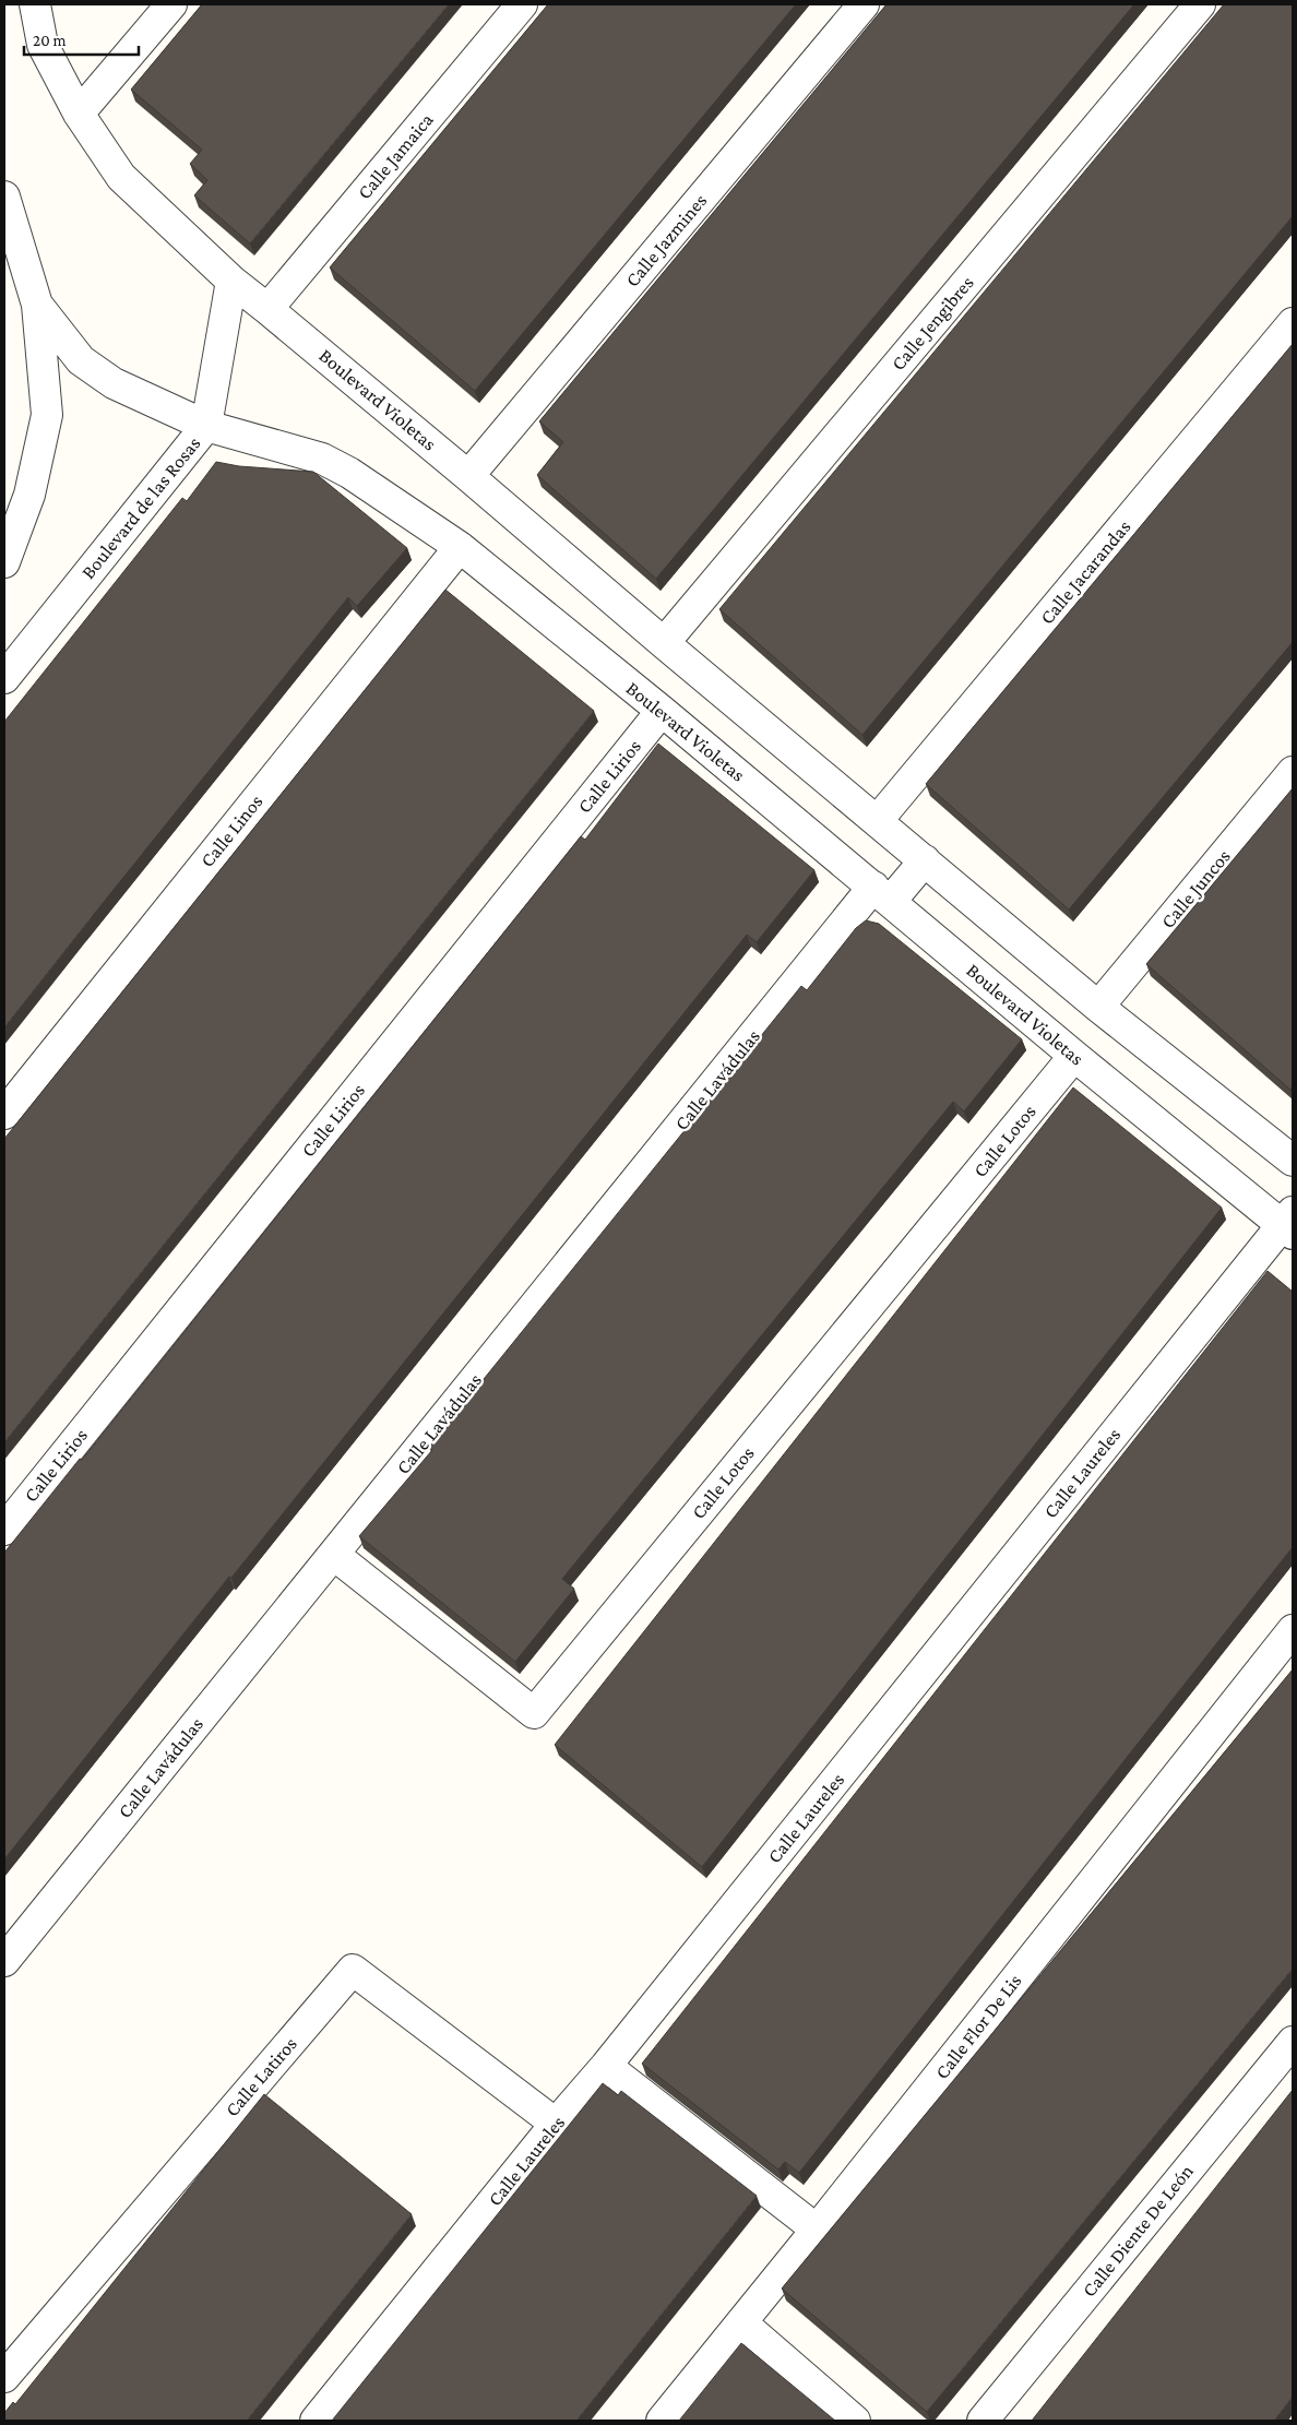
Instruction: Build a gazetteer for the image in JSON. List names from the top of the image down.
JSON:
{
  "streets": {
    "street": [
      "Calle Jamaica",
      "Calle Jazmines",
      "Calle Jengibres",
      "Boulevard Violetas",
      "Boulevard de las Rosas",
      "Calle Jacarandas",
      "Calle Lirios",
      "Calle Linos",
      "Calle Juncos",
      "Calle Lavádulas",
      "Calle Lotos",
      "Calle Laureles",
      "Calle Flor De Lis",
      "Calle Latiros",
      "Calle Diente De León"
    ]
  },
  "crossings": [
    ["Calle Jamaica", "Boulevard Violetas"],
    ["Calle Jazmines", "Boulevard Violetas"],
    ["Calle Jengibres", "Boulevard Violetas"],
    ["Boulevard Violetas", "Boulevard de las Rosas"],
    ["Boulevard Violetas", "Calle Jacarandas"],
    ["Boulevard Violetas", "Calle Lirios"],
    ["Boulevard Violetas", "Calle Linos"],
    ["Boulevard Violetas", "Calle Juncos"],
    ["Boulevard Violetas", "Calle Lavádulas"],
    ["Boulevard Violetas", "Calle Lotos"],
    ["Boulevard Violetas", "Calle Laureles"],
    ["Calle Lavádulas", "Calle Lotos"],
    ["Calle Laureles", "Calle Latiros"]
  ],
  "scale_bar": "20 m"
}
